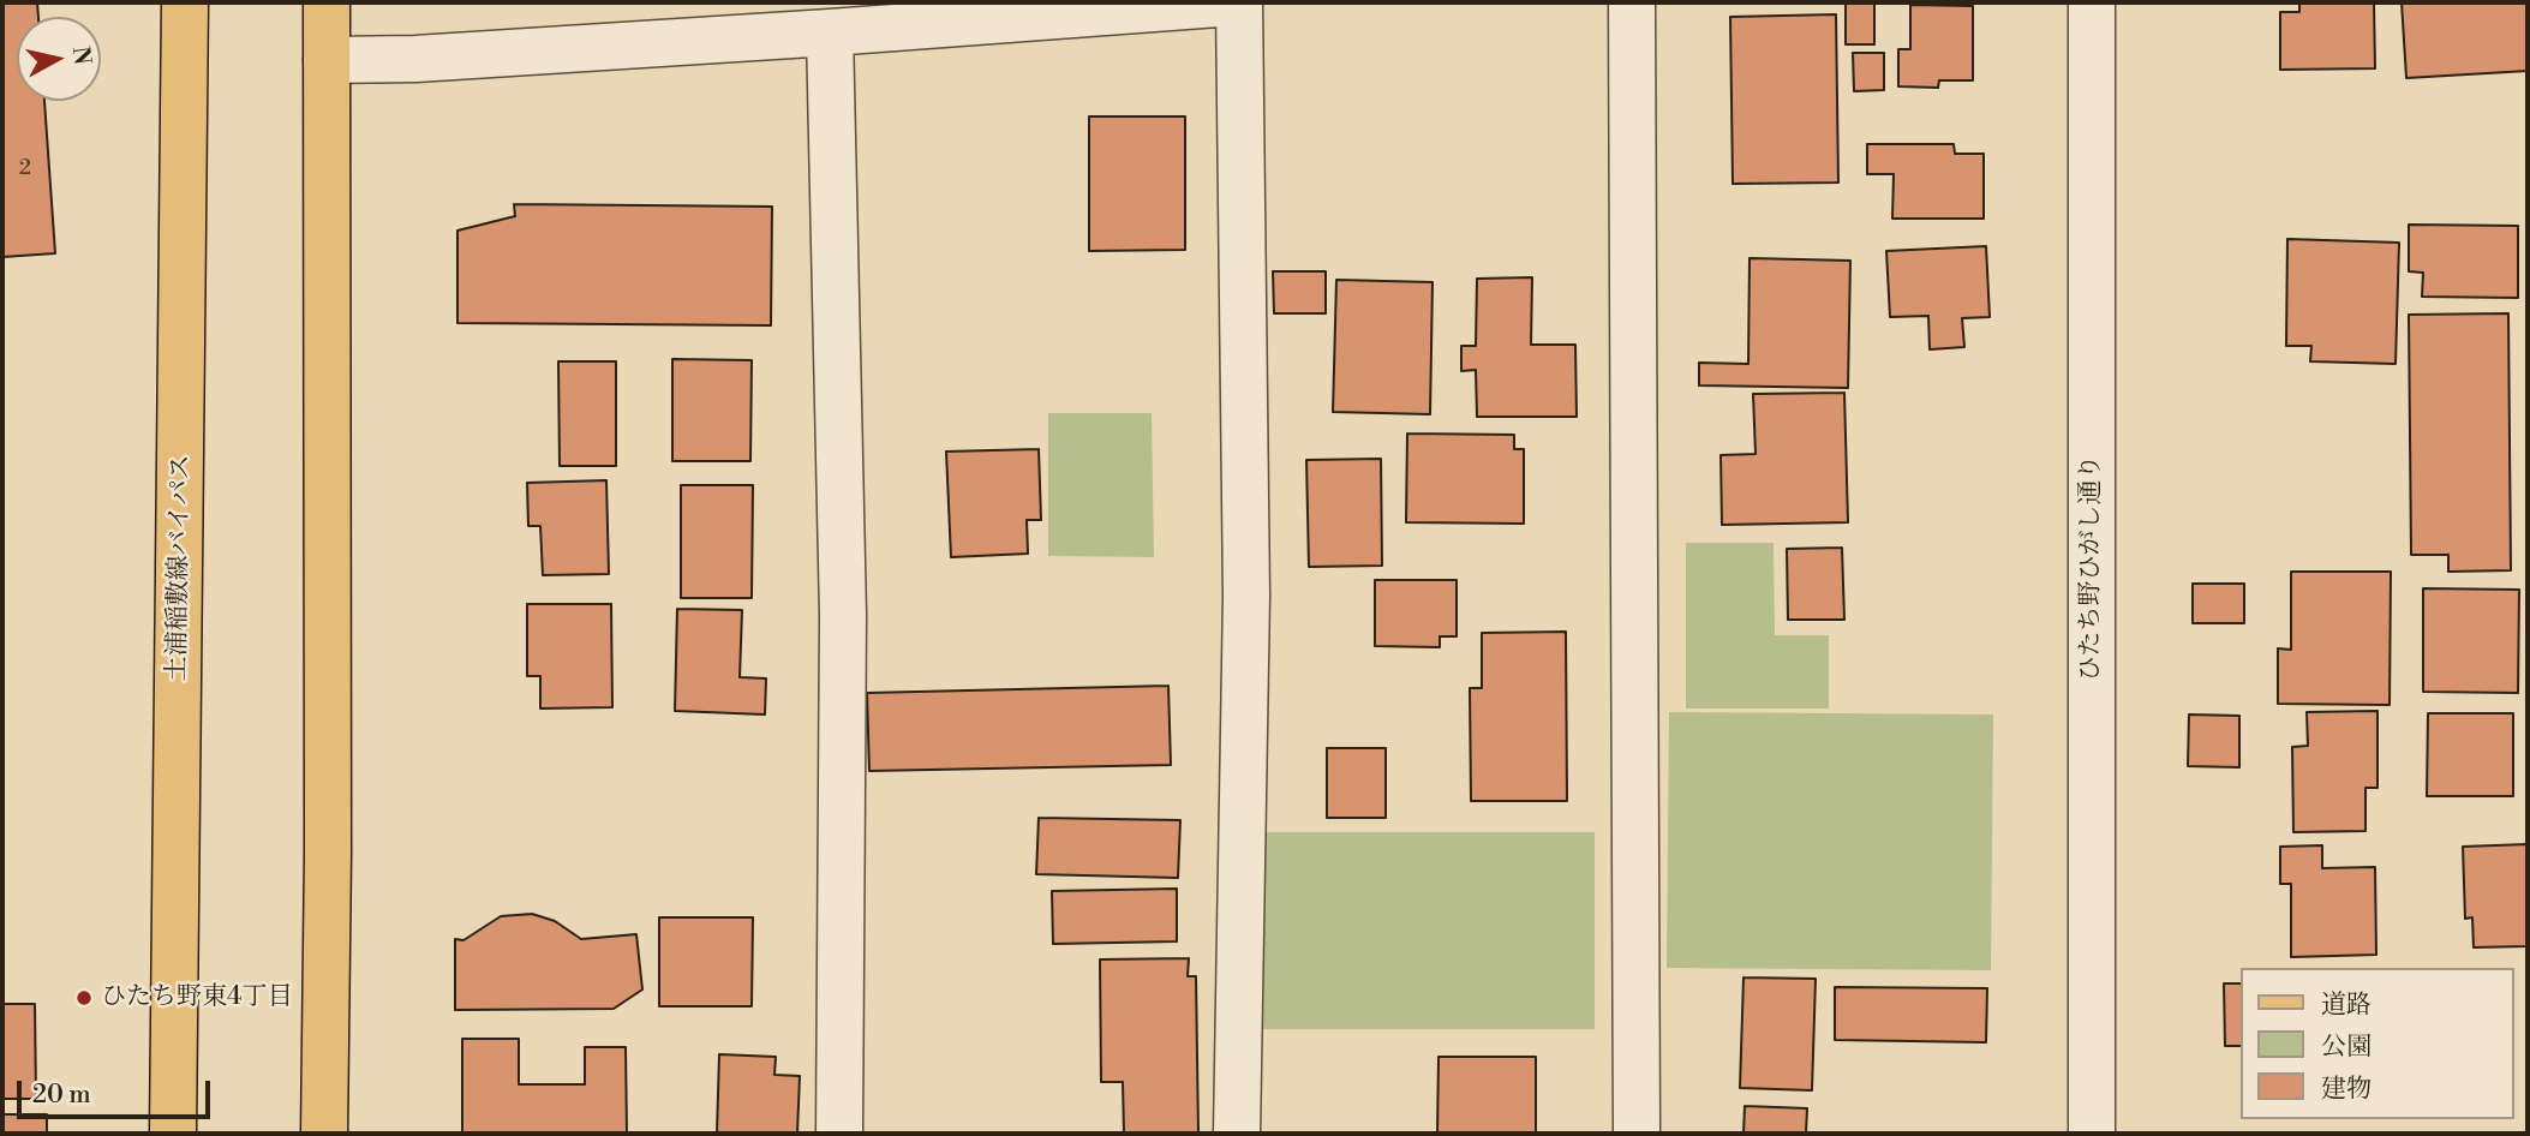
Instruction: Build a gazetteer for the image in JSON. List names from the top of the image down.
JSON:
{
  "streets": {
    "main road": ["土浦稲敷線バイパス"],
    "street": ["ひたち野ひがし通り"]
  },
  "places": ["ひたち野東4丁目"],
  "house_numbers": ["2"],
  "legend": ["道路", "公園", "建物"],
  "scale_bar": "20 m",
  "north": "right"
}
